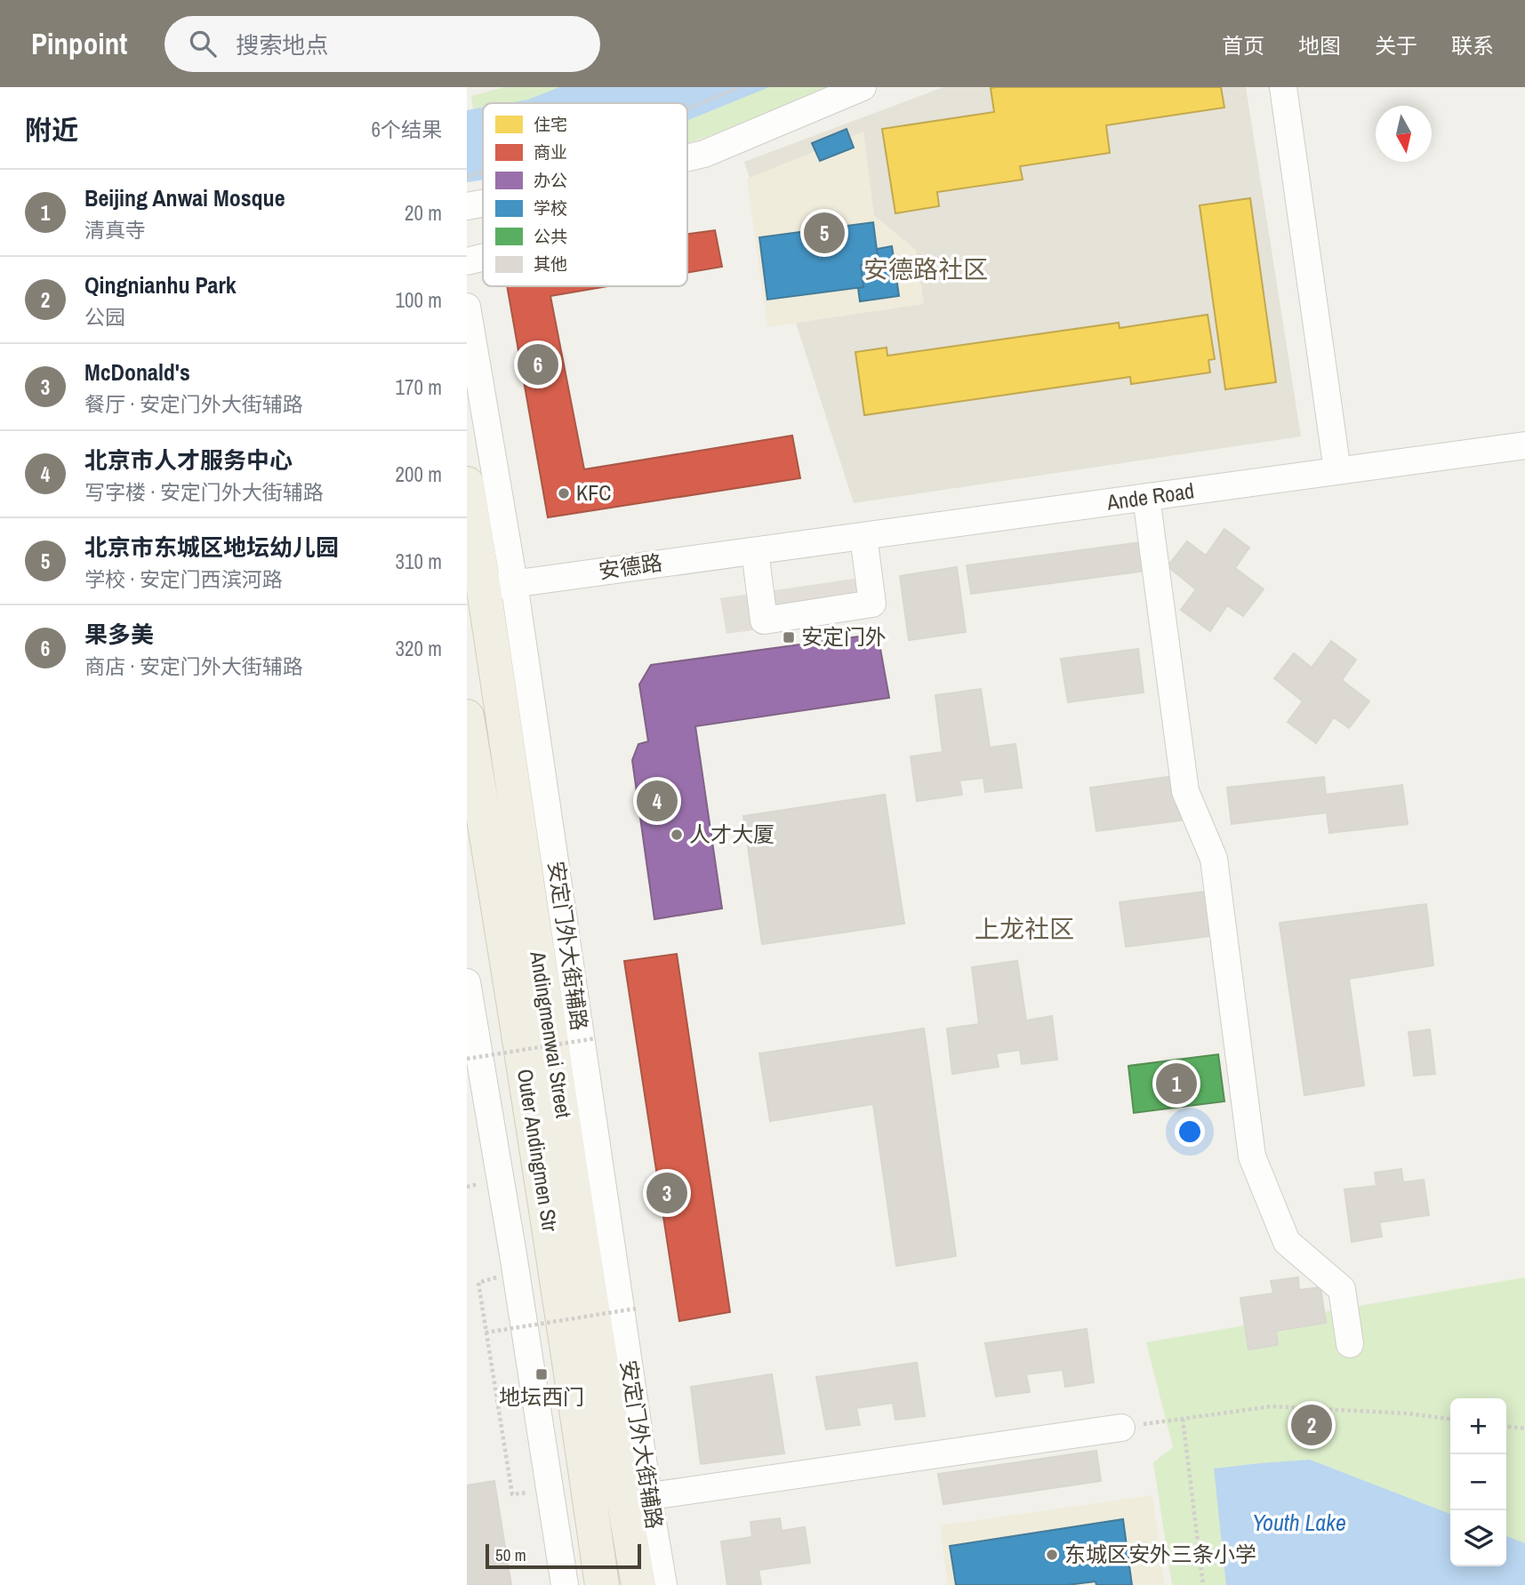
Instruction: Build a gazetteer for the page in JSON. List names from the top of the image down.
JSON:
{
  "streets": {
    "main road": ["Andingmenwai Street", "Outer Andingmen Str"],
    "street": ["Ande Road", "安德路", "安定门外大街辅路"]
  },
  "crossings": [
    ["Ande Road", "安德路"],
    ["安德路", "Andingmenwai Street"],
    ["安定门外大街辅路", "Andingmenwai Street"]
  ],
  "districts": ["安德路社区", "上龙社区"],
  "water": ["Youth Lake"],
  "places": {
    "other": ["KFC", "人才大厦", "东城区安外三条小学"],
    "transit": ["安定门外", "地坛西门"]
  },
  "legend": [
    "住宅",
    "商业",
    "办公",
    "学校",
    "公共",
    "其他"
  ],
  "scale_bar": "50 m",
  "north": "bottom",
  "page": {
    "header": "Pinpoint",
    "search": "搜索地点",
    "nav": [
      "首页",
      "地图",
      "关于",
      "联系"
    ],
    "heading": ["附近", "6个结果"],
    "list": [
      {
        "mark": "1",
        "name": "Beijing Anwai Mosque",
        "note": "清真寺",
        "value": "20 m"
      },
      {
        "mark": "2",
        "name": "Qingnianhu Park",
        "note": "公园",
        "value": "100 m"
      },
      {
        "mark": "3",
        "name": "McDonald's",
        "note": "餐厅 · 安定门外大街辅路",
        "value": "170 m"
      },
      {
        "mark": "4",
        "name": "北京市人才服务中心",
        "note": "写字楼 · 安定门外大街辅路",
        "value": "200 m"
      },
      {
        "mark": "5",
        "name": "北京市东城区地坛幼儿园",
        "note": "学校 · 安定门西滨河路",
        "value": "310 m"
      },
      {
        "mark": "6",
        "name": "果多美",
        "note": "商店 · 安定门外大街辅路",
        "value": "320 m"
      }
    ],
    "pins": [
      "5",
      "6",
      "4",
      "1",
      "3",
      "2"
    ],
    "map_buttons": ["+", "−"],
    "scale": "50 m"
  }
}
